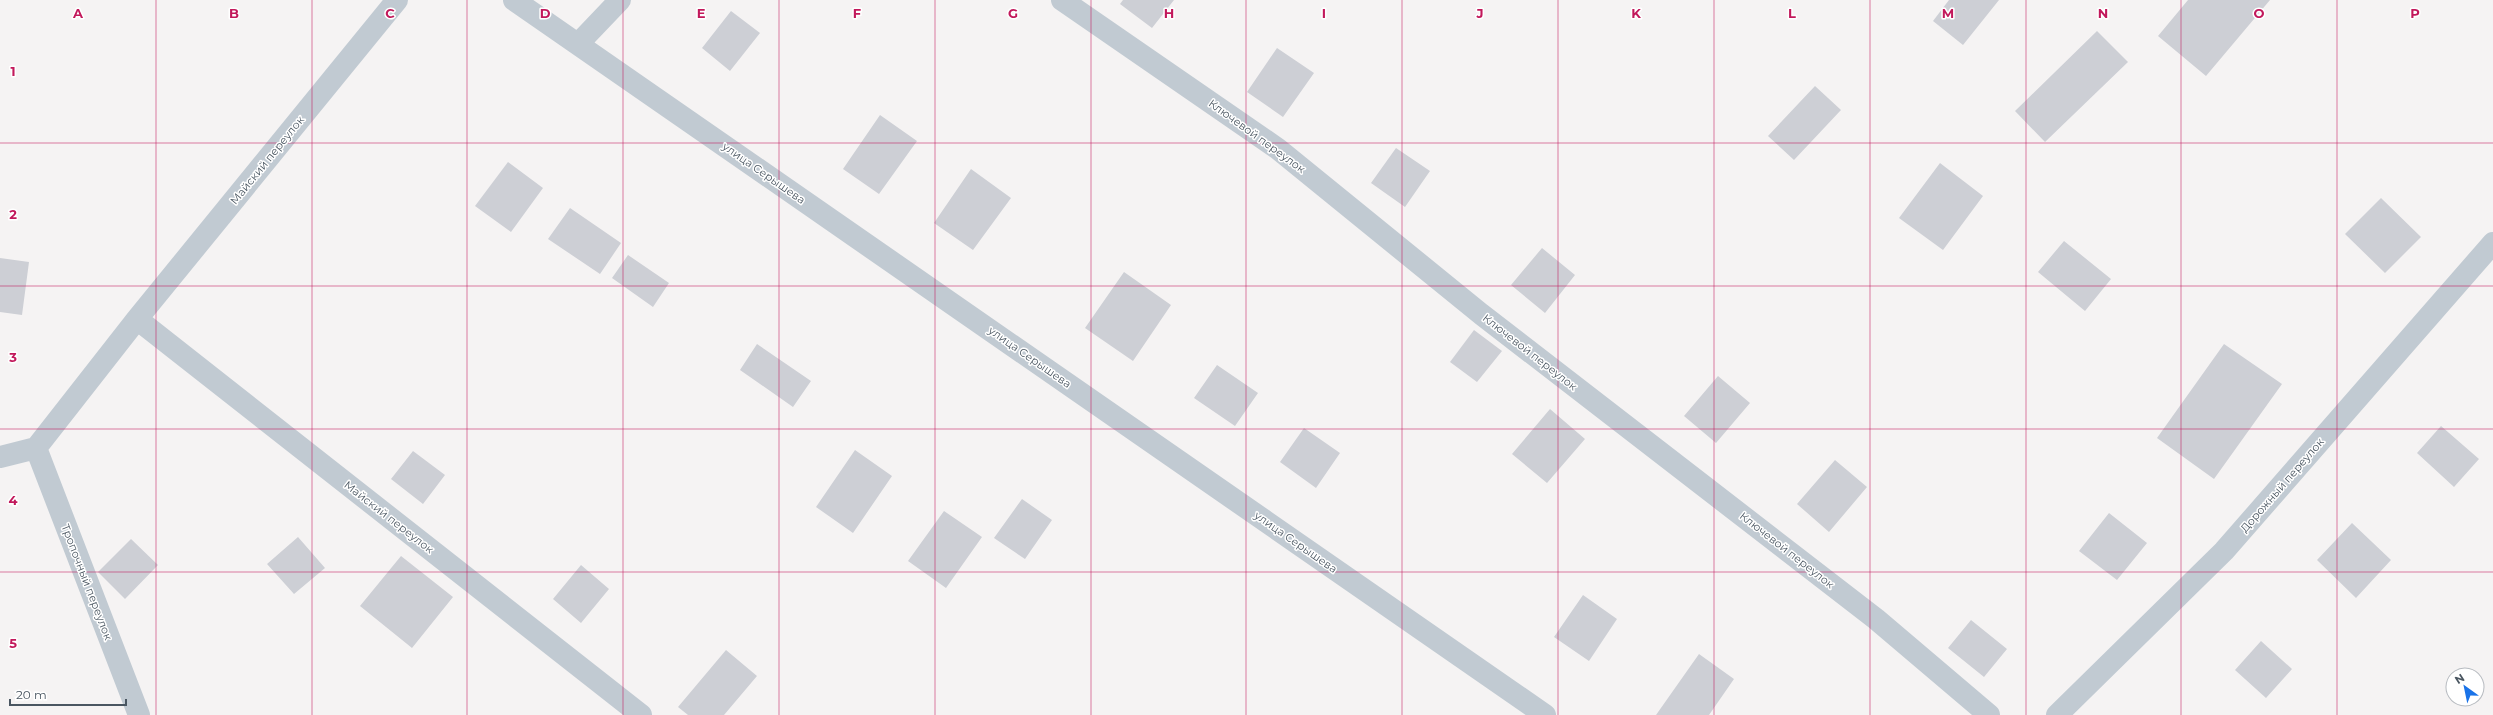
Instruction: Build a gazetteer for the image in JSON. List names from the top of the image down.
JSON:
{
  "streets": {
    "street": [
      "Ключевой переулок",
      "Майский переулок",
      "улица Серышева",
      "Дорожный переулок",
      "Тропочный переулок"
    ]
  },
  "crossings": [
    ["Майский переулок", "Тропочный переулок"]
  ],
  "scale_bar": "20 m",
  "north": "top left",
  "grid": {
    "columns": [
      "A",
      "B",
      "C",
      "D",
      "E",
      "F",
      "G",
      "H",
      "I",
      "J",
      "K",
      "L",
      "M",
      "N",
      "O",
      "P"
    ],
    "rows": [
      "1",
      "2",
      "3",
      "4",
      "5"
    ]
  }
}
